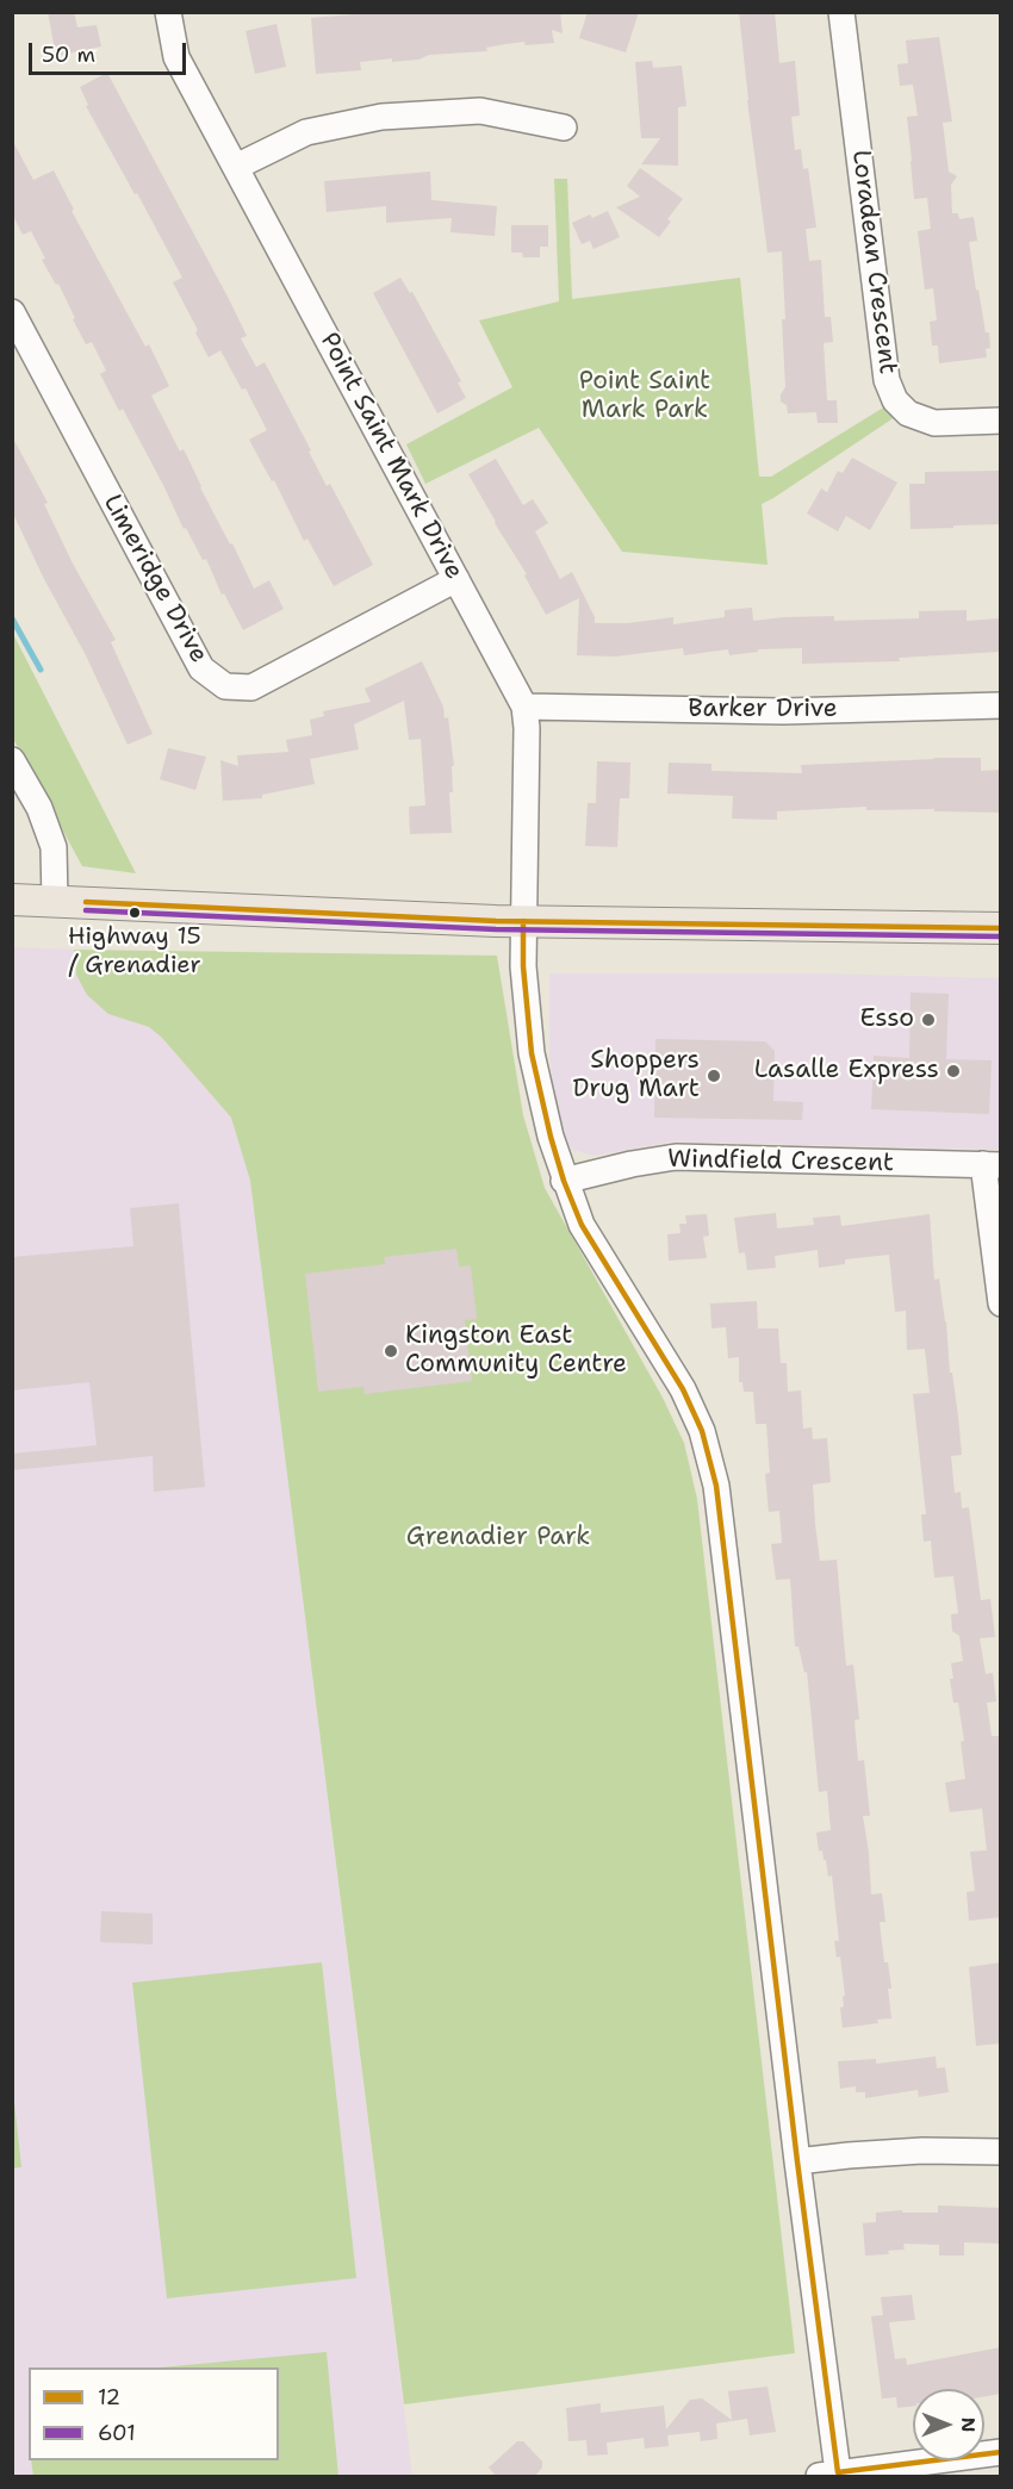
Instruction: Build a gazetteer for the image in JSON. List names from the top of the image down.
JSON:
{
  "streets": {
    "street": [
      "Loradean Crescent",
      "Point Saint Mark Drive",
      "Limeridge Drive",
      "Barker Drive",
      "Windfield Crescent"
    ]
  },
  "crossings": [
    ["Point Saint Mark Drive", "Limeridge Drive"],
    ["Point Saint Mark Drive", "Barker Drive"],
    ["Point Saint Mark Drive", "Windfield Crescent"]
  ],
  "parks": ["Point Saint Mark Park", "Grenadier Park"],
  "places": [
    "Highway 15 / Grenadier",
    "Esso",
    "Lasalle Express",
    "Shoppers Drug Mart",
    "Kingston East Community Centre"
  ],
  "lines": ["transit line 12", "transit line 601"],
  "legend": ["12", "601"],
  "scale_bar": "50 m",
  "north": "right"
}
